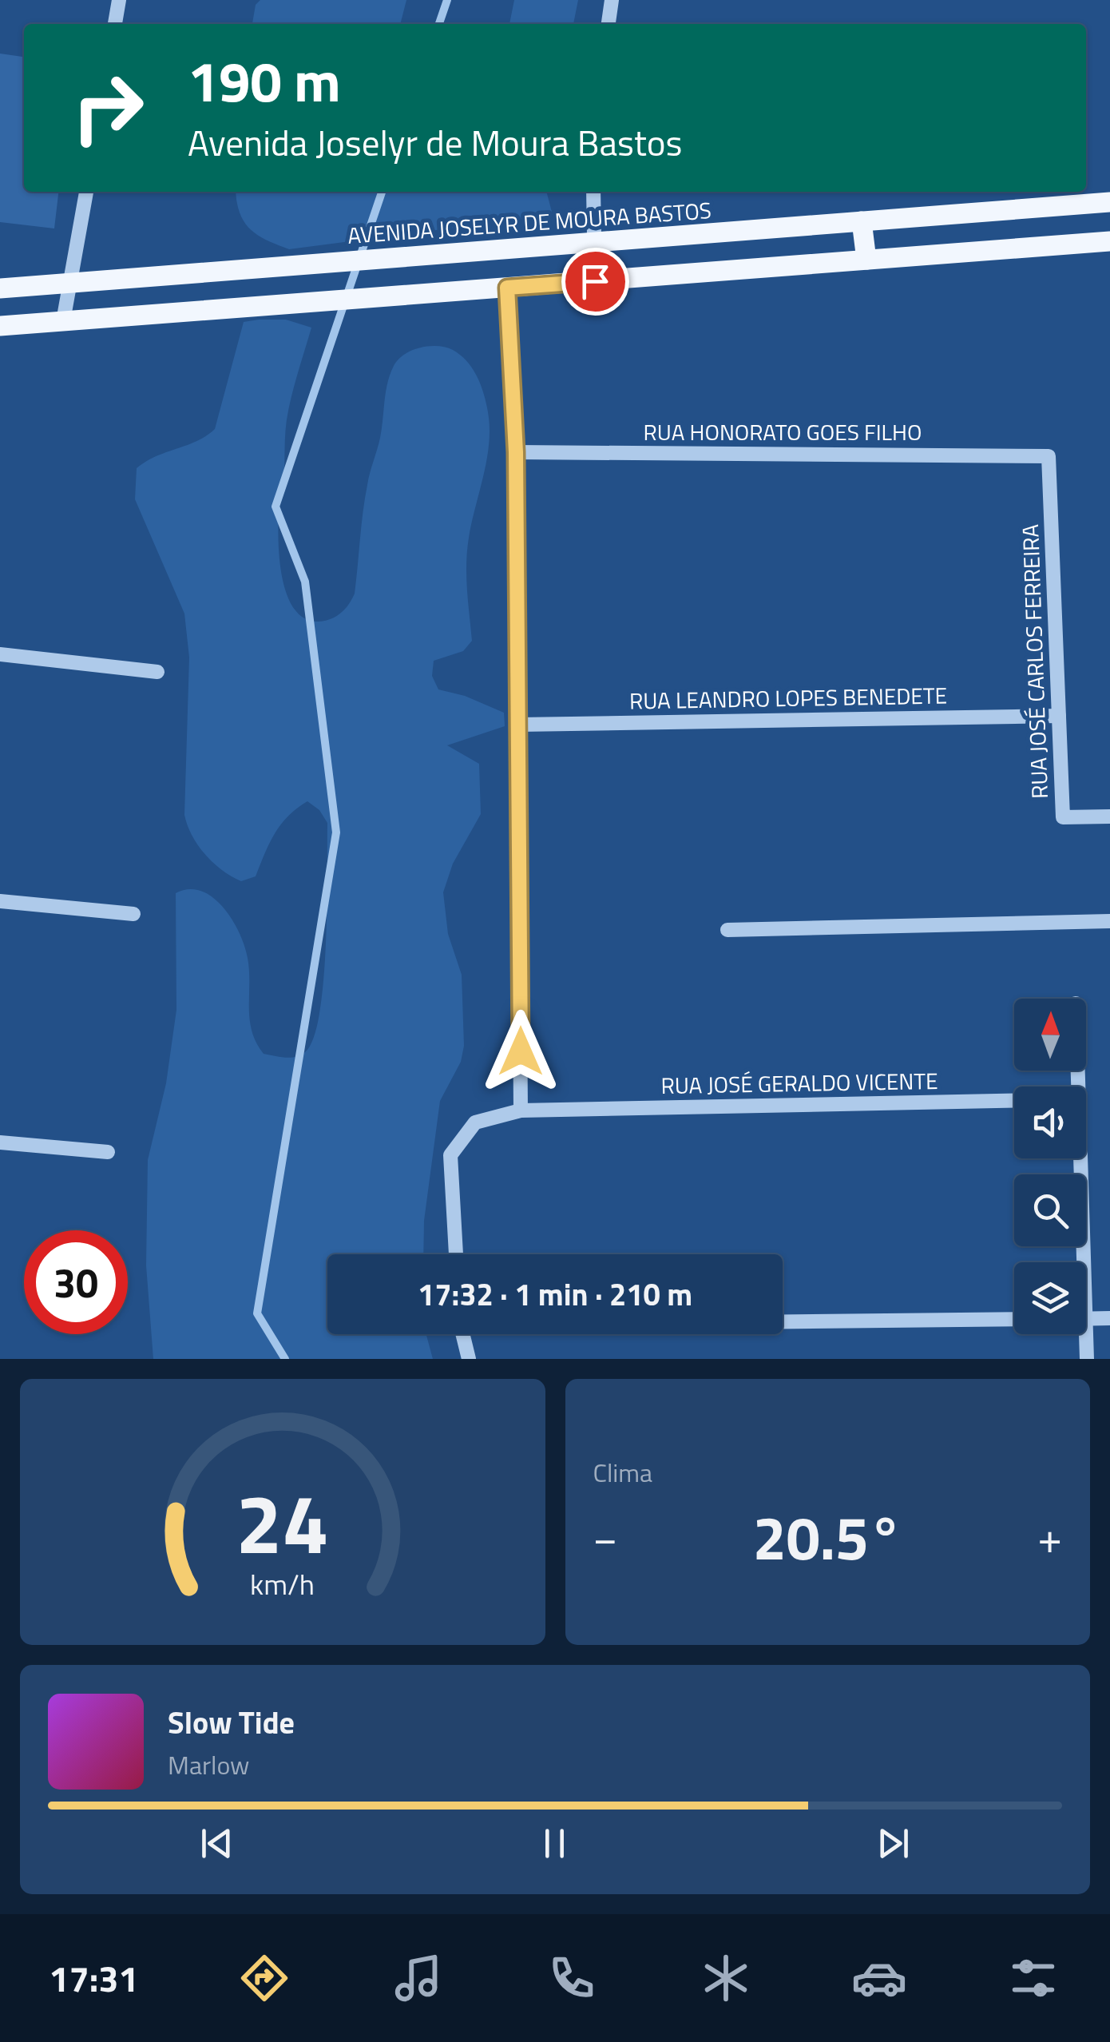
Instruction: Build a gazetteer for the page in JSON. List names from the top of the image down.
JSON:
{
  "streets": {
    "main road": ["AVENIDA JOSELYR DE MOURA BASTOS"],
    "street": [
      "RUA HONORATO GOES FILHO",
      "RUA JOSÉ CARLOS FERREIRA",
      "RUA LEANDRO LOPES BENEDETE",
      "RUA JOSÉ GERALDO VICENTE"
    ]
  },
  "crossings": [
    ["RUA HONORATO GOES FILHO", "RUA JOSÉ CARLOS FERREIRA"],
    ["RUA JOSÉ CARLOS FERREIRA", "RUA LEANDRO LOPES BENEDETE"]
  ],
  "north": "top",
  "page": {
    "turn": ["190 m", "Avenida Joselyr de Moura Bastos"],
    "limit": "30",
    "trip": "17:32 · 1 min · 210 m",
    "tile": "Clima",
    "heat": ["−", "20.5°", "+"],
    "song": ["Slow Tide", "Marlow"],
    "tabs": "17:31",
    "gauge": ["24", "km/h"]
  }
}
